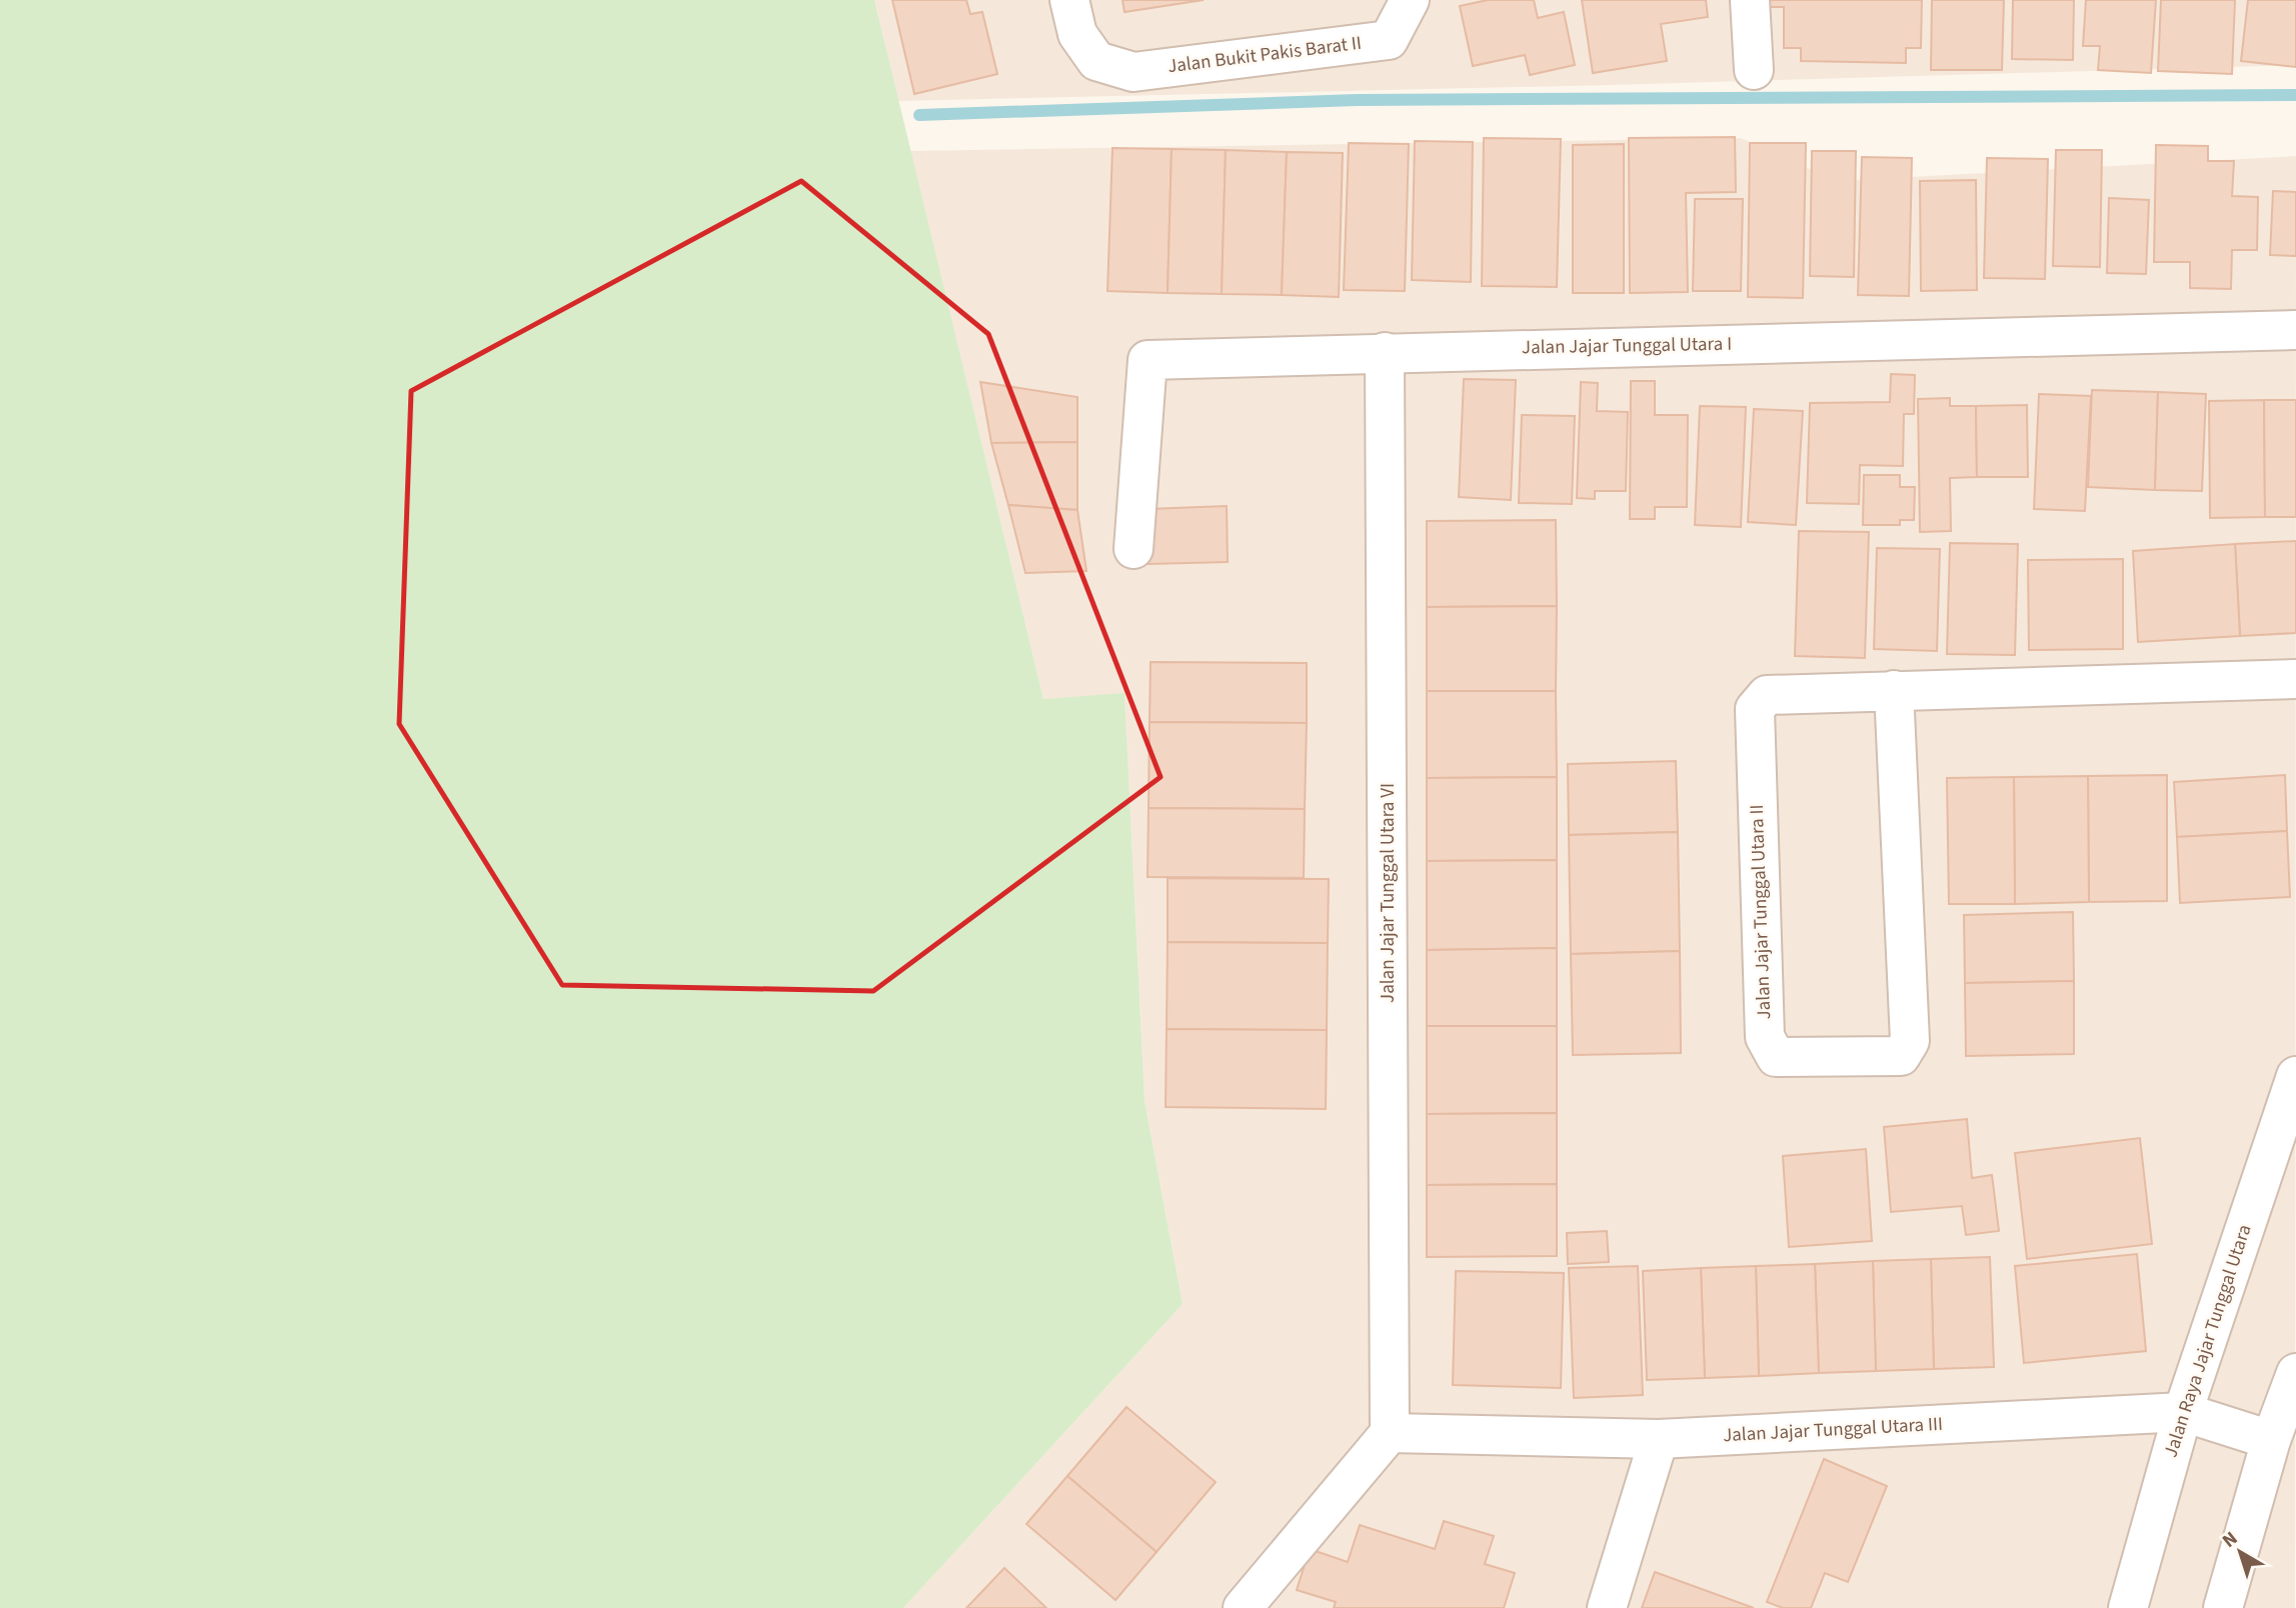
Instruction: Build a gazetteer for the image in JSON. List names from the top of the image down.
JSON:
{
  "streets": {
    "street": [
      "Jalan Bukit Pakis Barat II",
      "Jalan Jajar Tunggal Utara I",
      "Jalan Jajar Tunggal Utara VI",
      "Jalan Jajar Tunggal Utara II",
      "Jalan Raya Jajar Tunggal Utara",
      "Jalan Jajar Tunggal Utara III"
    ]
  },
  "crossings": [
    ["Jalan Jajar Tunggal Utara I", "Jalan Jajar Tunggal Utara VI"],
    ["Jalan Jajar Tunggal Utara VI", "Jalan Jajar Tunggal Utara III"],
    ["Jalan Raya Jajar Tunggal Utara", "Jalan Jajar Tunggal Utara III"]
  ],
  "north": "top left"
}
